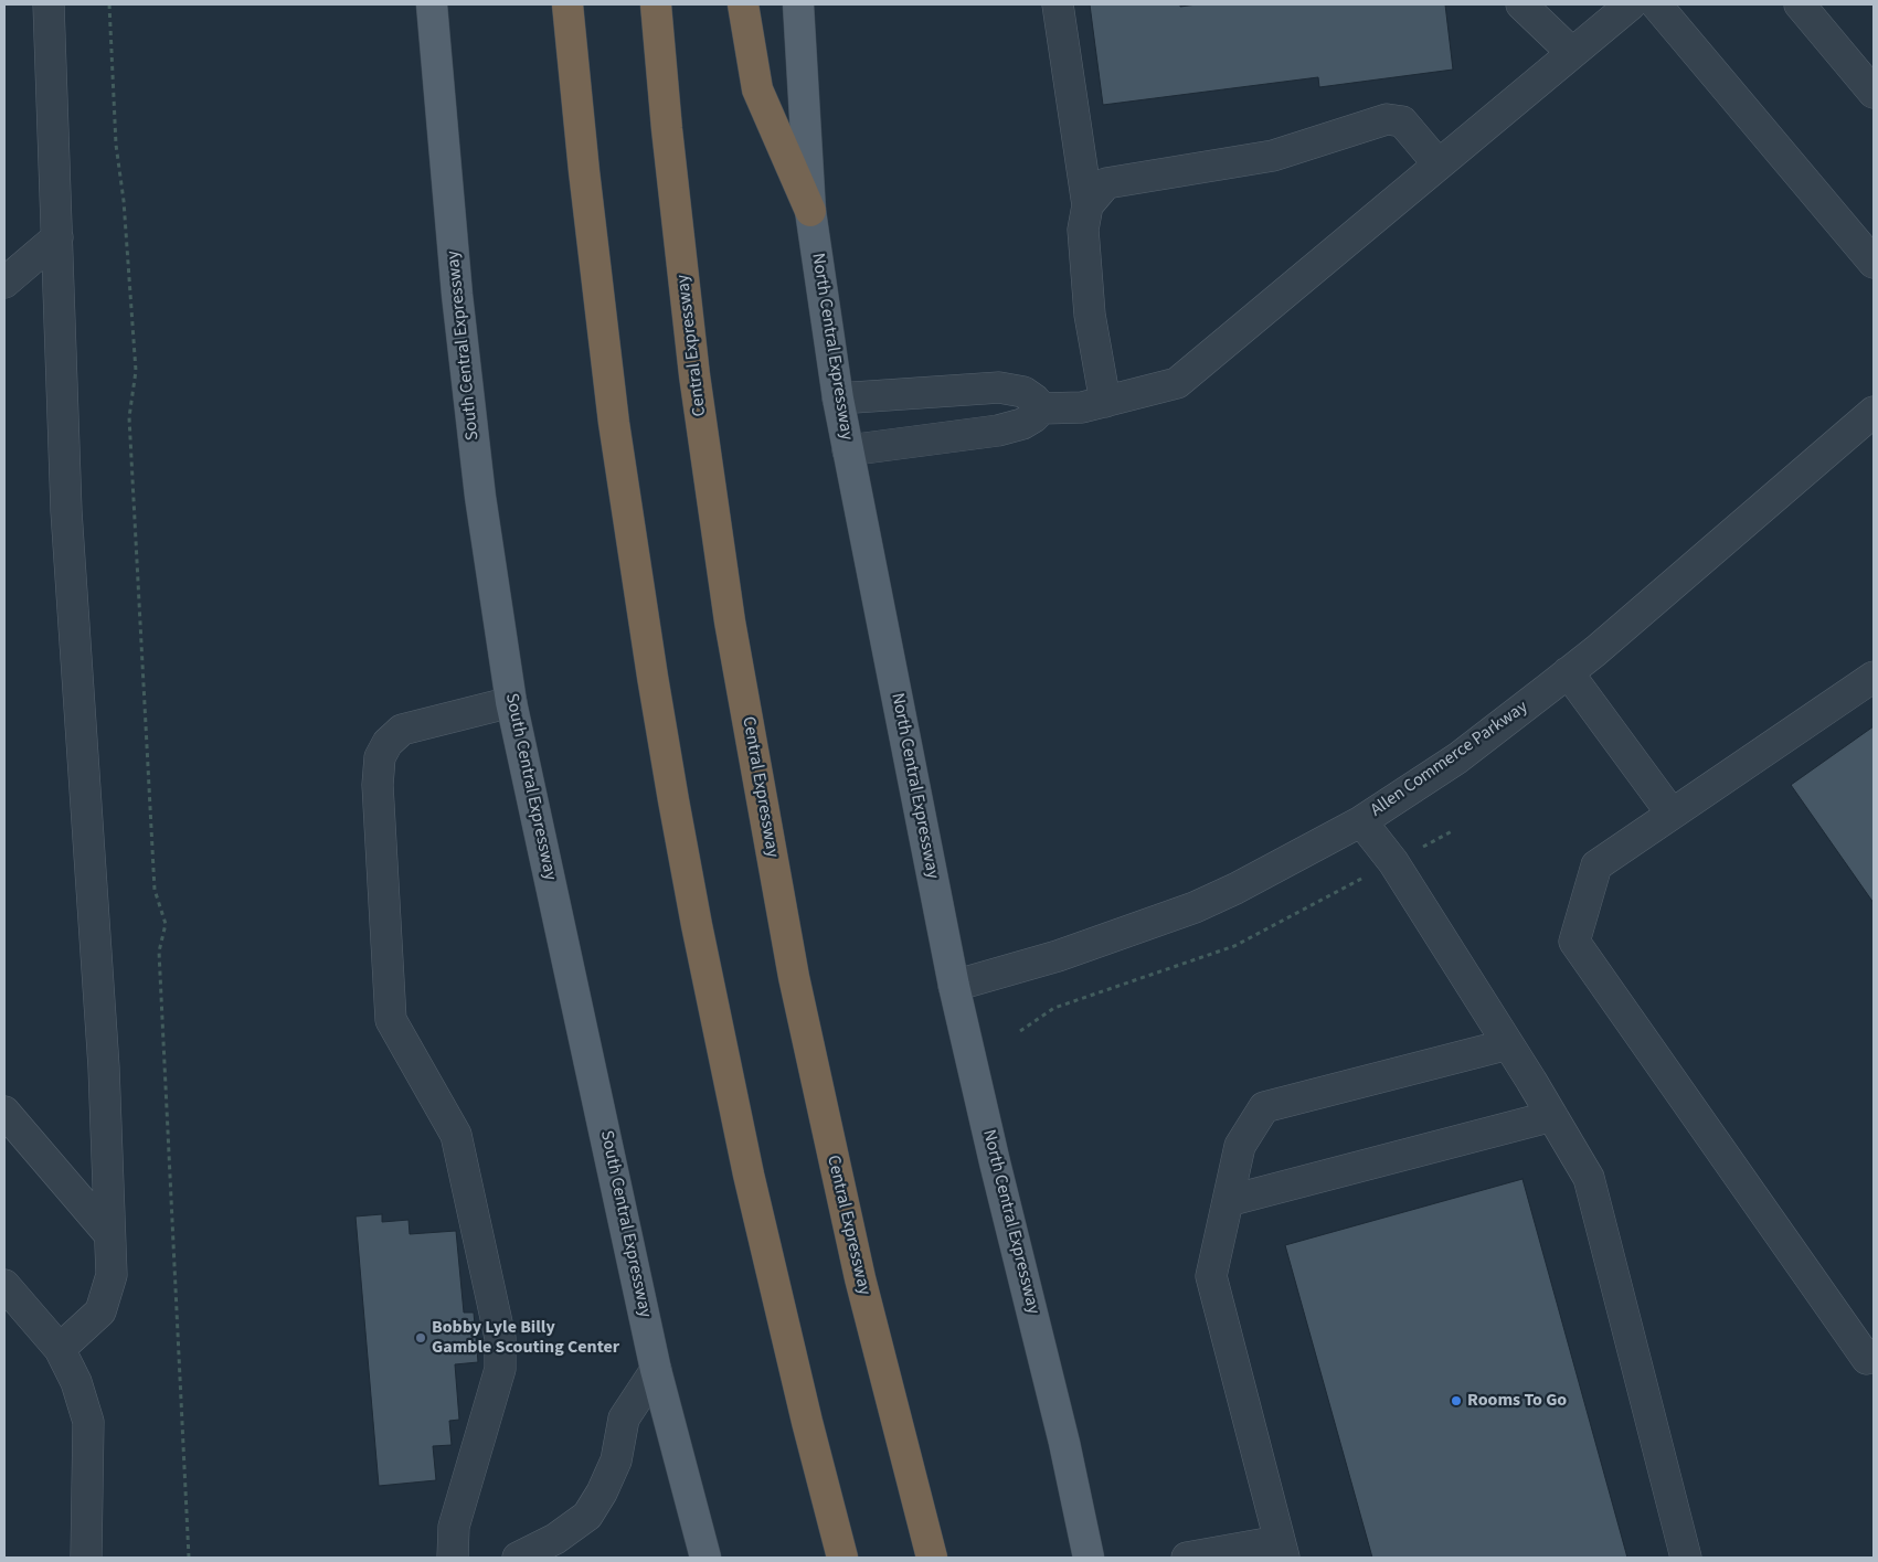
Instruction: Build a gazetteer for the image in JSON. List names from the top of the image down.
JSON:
{
  "streets": {
    "highway": ["Central Expressway"],
    "main road": ["South Central Expressway", "North Central Expressway"],
    "street": ["Allen Commerce Parkway"]
  },
  "crossings": [
    ["North Central Expressway", "Allen Commerce Parkway"]
  ],
  "places": ["Bobby Lyle Billy Gamble Scouting Center", "Rooms To Go"]
}
